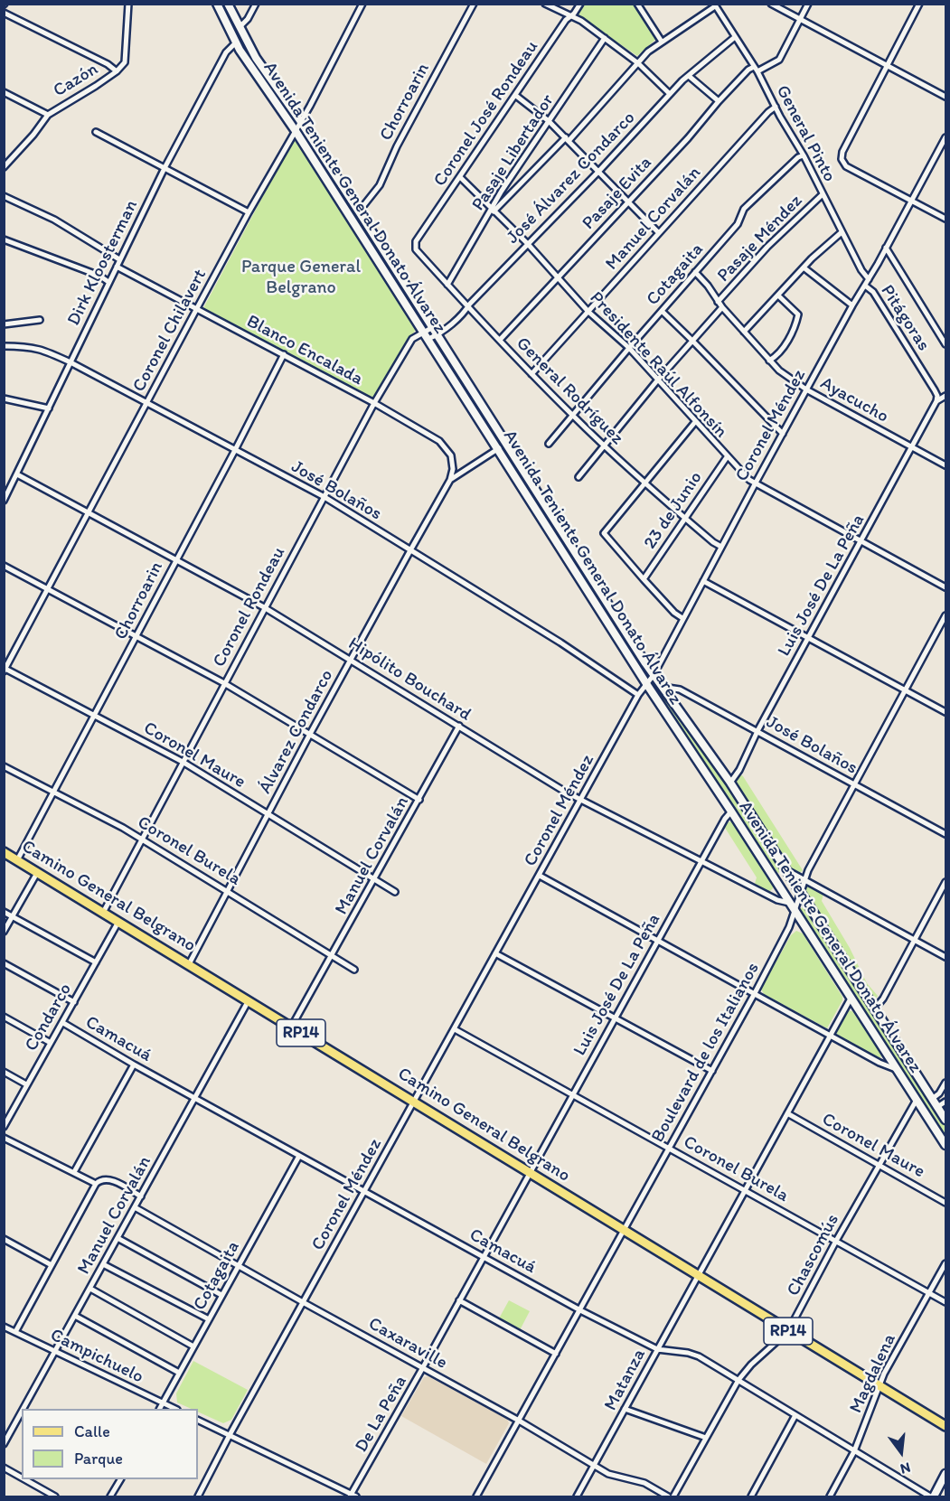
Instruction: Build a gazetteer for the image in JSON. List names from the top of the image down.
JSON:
{
  "streets": {
    "main road": ["Avenida Teniente General Donato Álvarez", "Camino General Belgrano", "RP14"],
    "street": [
      "Cazón",
      "Chorroarin",
      "Coronel José Rondeau",
      "General Pinto",
      "Pasaje Libertador",
      "José Álvarez Condarco",
      "Pasaje Evita",
      "Manuel Corvalán",
      "Pasaje Méndez",
      "Dirk Kloosterman",
      "Cotagaita",
      "Pitágoras",
      "Coronel Chilavert",
      "Blanco Encalada",
      "Presidente Raúl Alfonsín",
      "General Rodríguez",
      "Ayacucho",
      "Coronel Méndez",
      "José Bolaños",
      "23 de Junio",
      "Luis José De La Peña",
      "Coronel Rondeau",
      "Hipólito Bouchard",
      "Álvarez Condarco",
      "Coronel Maure",
      "Coronel Burela",
      "Condarco",
      "Camacuá",
      "Boulevard de los Italianos",
      "Chascomús",
      "Caxaraville",
      "Campichuelo",
      "Magdalena",
      "Matanza",
      "De La Peña"
    ]
  },
  "crossings": [
    ["Chorroarin", "Avenida Teniente General Donato Álvarez"],
    ["Chorroarin", "Blanco Encalada"],
    ["Chorroarin", "José Bolaños"],
    ["Chorroarin", "Hipólito Bouchard"],
    ["Chorroarin", "Coronel Maure"],
    ["Chorroarin", "Coronel Burela"],
    ["Chorroarin", "Camino General Belgrano"],
    ["Coronel José Rondeau", "Presidente Raúl Alfonsín"],
    ["Coronel José Rondeau", "General Rodríguez"],
    ["General Pinto", "José Álvarez Condarco"],
    ["General Pinto", "Pasaje Evita"],
    ["General Pinto", "Manuel Corvalán"],
    ["General Pinto", "Pasaje Méndez"],
    ["General Pinto", "Cotagaita"],
    ["General Pinto", "Coronel Méndez"],
    ["Pasaje Libertador", "Presidente Raúl Alfonsín"],
    ["Pasaje Libertador", "General Rodríguez"],
    ["José Álvarez Condarco", "Avenida Teniente General Donato Álvarez"],
    ["José Álvarez Condarco", "Presidente Raúl Alfonsín"],
    ["José Álvarez Condarco", "General Rodríguez"],
    ["Pasaje Evita", "Presidente Raúl Alfonsín"],
    ["Pasaje Evita", "General Rodríguez"],
    ["Avenida Teniente General Donato Álvarez", "Dirk Kloosterman"],
    ["Avenida Teniente General Donato Álvarez", "Coronel Chilavert"],
    ["Avenida Teniente General Donato Álvarez", "Coronel Méndez"],
    ["Avenida Teniente General Donato Álvarez", "José Bolaños"],
    ["Avenida Teniente General Donato Álvarez", "Luis José De La Peña"],
    ["Avenida Teniente General Donato Álvarez", "Coronel Rondeau"],
    ["Avenida Teniente General Donato Álvarez", "Hipólito Bouchard"],
    ["Avenida Teniente General Donato Álvarez", "Álvarez Condarco"],
    ["Avenida Teniente General Donato Álvarez", "Boulevard de los Italianos"],
    ["Avenida Teniente General Donato Álvarez", "Chascomús"],
    ["Avenida Teniente General Donato Álvarez", "Matanza"],
    ["Manuel Corvalán", "Presidente Raúl Alfonsín"],
    ["Manuel Corvalán", "General Rodríguez"],
    ["Manuel Corvalán", "Hipólito Bouchard"],
    ["Manuel Corvalán", "Coronel Maure"],
    ["Manuel Corvalán", "Coronel Burela"],
    ["Manuel Corvalán", "Camino General Belgrano"],
    ["Manuel Corvalán", "Camacuá"],
    ["Manuel Corvalán", "Caxaraville"],
    ["Manuel Corvalán", "Campichuelo"],
    ["Pasaje Méndez", "Presidente Raúl Alfonsín"],
    ["Pasaje Méndez", "General Rodríguez"],
    ["Pasaje Méndez", "Ayacucho"],
    ["Dirk Kloosterman", "Blanco Encalada"],
    ["Dirk Kloosterman", "José Bolaños"],
    ["Dirk Kloosterman", "Hipólito Bouchard"],
    ["Cotagaita", "Presidente Raúl Alfonsín"],
    ["Cotagaita", "General Rodríguez"],
    ["Cotagaita", "Ayacucho"],
    ["Cotagaita", "Camacuá"],
    ["Cotagaita", "Caxaraville"],
    ["Cotagaita", "Campichuelo"],
    ["Pitágoras", "Coronel Méndez"],
    ["Pitágoras", "Luis José De La Peña"],
    ["Coronel Chilavert", "Blanco Encalada"],
    ["Coronel Chilavert", "José Bolaños"],
    ["Coronel Chilavert", "Hipólito Bouchard"],
    ["Coronel Chilavert", "Coronel Maure"],
    ["Blanco Encalada", "Coronel Rondeau"],
    ["Blanco Encalada", "Álvarez Condarco"],
    ["Presidente Raúl Alfonsín", "Coronel Méndez"],
    ["Presidente Raúl Alfonsín", "23 de Junio"],
    ["Presidente Raúl Alfonsín", "Luis José De La Peña"],
    ["General Rodríguez", "Coronel Méndez"],
    ["General Rodríguez", "23 de Junio"],
    ["Ayacucho", "Coronel Méndez"],
    ["Ayacucho", "Luis José De La Peña"],
    ["Coronel Méndez", "José Bolaños"],
    ["Coronel Méndez", "Hipólito Bouchard"],
    ["Coronel Méndez", "Coronel Burela"],
    ["Coronel Méndez", "Camino General Belgrano"],
    ["Coronel Méndez", "Camacuá"],
    ["Coronel Méndez", "Caxaraville"],
    ["José Bolaños", "Luis José De La Peña"],
    ["José Bolaños", "Coronel Rondeau"],
    ["José Bolaños", "Álvarez Condarco"],
    ["José Bolaños", "Boulevard de los Italianos"],
    ["Luis José De La Peña", "Hipólito Bouchard"],
    ["Luis José De La Peña", "Coronel Burela"],
    ["Luis José De La Peña", "Camino General Belgrano"],
    ["Luis José De La Peña", "De La Peña"],
    ["Coronel Rondeau", "Hipólito Bouchard"],
    ["Coronel Rondeau", "Coronel Maure"],
    ["Coronel Rondeau", "Coronel Burela"],
    ["Coronel Rondeau", "Camino General Belgrano"],
    ["Hipólito Bouchard", "Álvarez Condarco"],
    ["Álvarez Condarco", "Coronel Maure"],
    ["Álvarez Condarco", "Coronel Burela"],
    ["Álvarez Condarco", "Camino General Belgrano"],
    ["Coronel Maure", "Chascomús"],
    ["Coronel Maure", "Matanza"],
    ["Coronel Burela", "Boulevard de los Italianos"],
    ["Coronel Burela", "Chascomús"],
    ["Coronel Burela", "Magdalena"],
    ["Coronel Burela", "Matanza"],
    ["Camino General Belgrano", "Condarco"],
    ["Camino General Belgrano", "Boulevard de los Italianos"],
    ["Camino General Belgrano", "Chascomús"],
    ["Camino General Belgrano", "Magdalena"],
    ["Camino General Belgrano", "Matanza"],
    ["Camino General Belgrano", "De La Peña"],
    ["Condarco", "Camacuá"],
    ["Camacuá", "Boulevard de los Italianos"],
    ["Camacuá", "Chascomús"],
    ["Camacuá", "Magdalena"],
    ["Camacuá", "Matanza"],
    ["Camacuá", "De La Peña"],
    ["Boulevard de los Italianos", "Caxaraville"],
    ["Caxaraville", "Matanza"],
    ["Caxaraville", "De La Peña"]
  ],
  "parks": ["Parque General Belgrano"],
  "legend": ["Calle", "Parque"],
  "north": "bottom"
}
